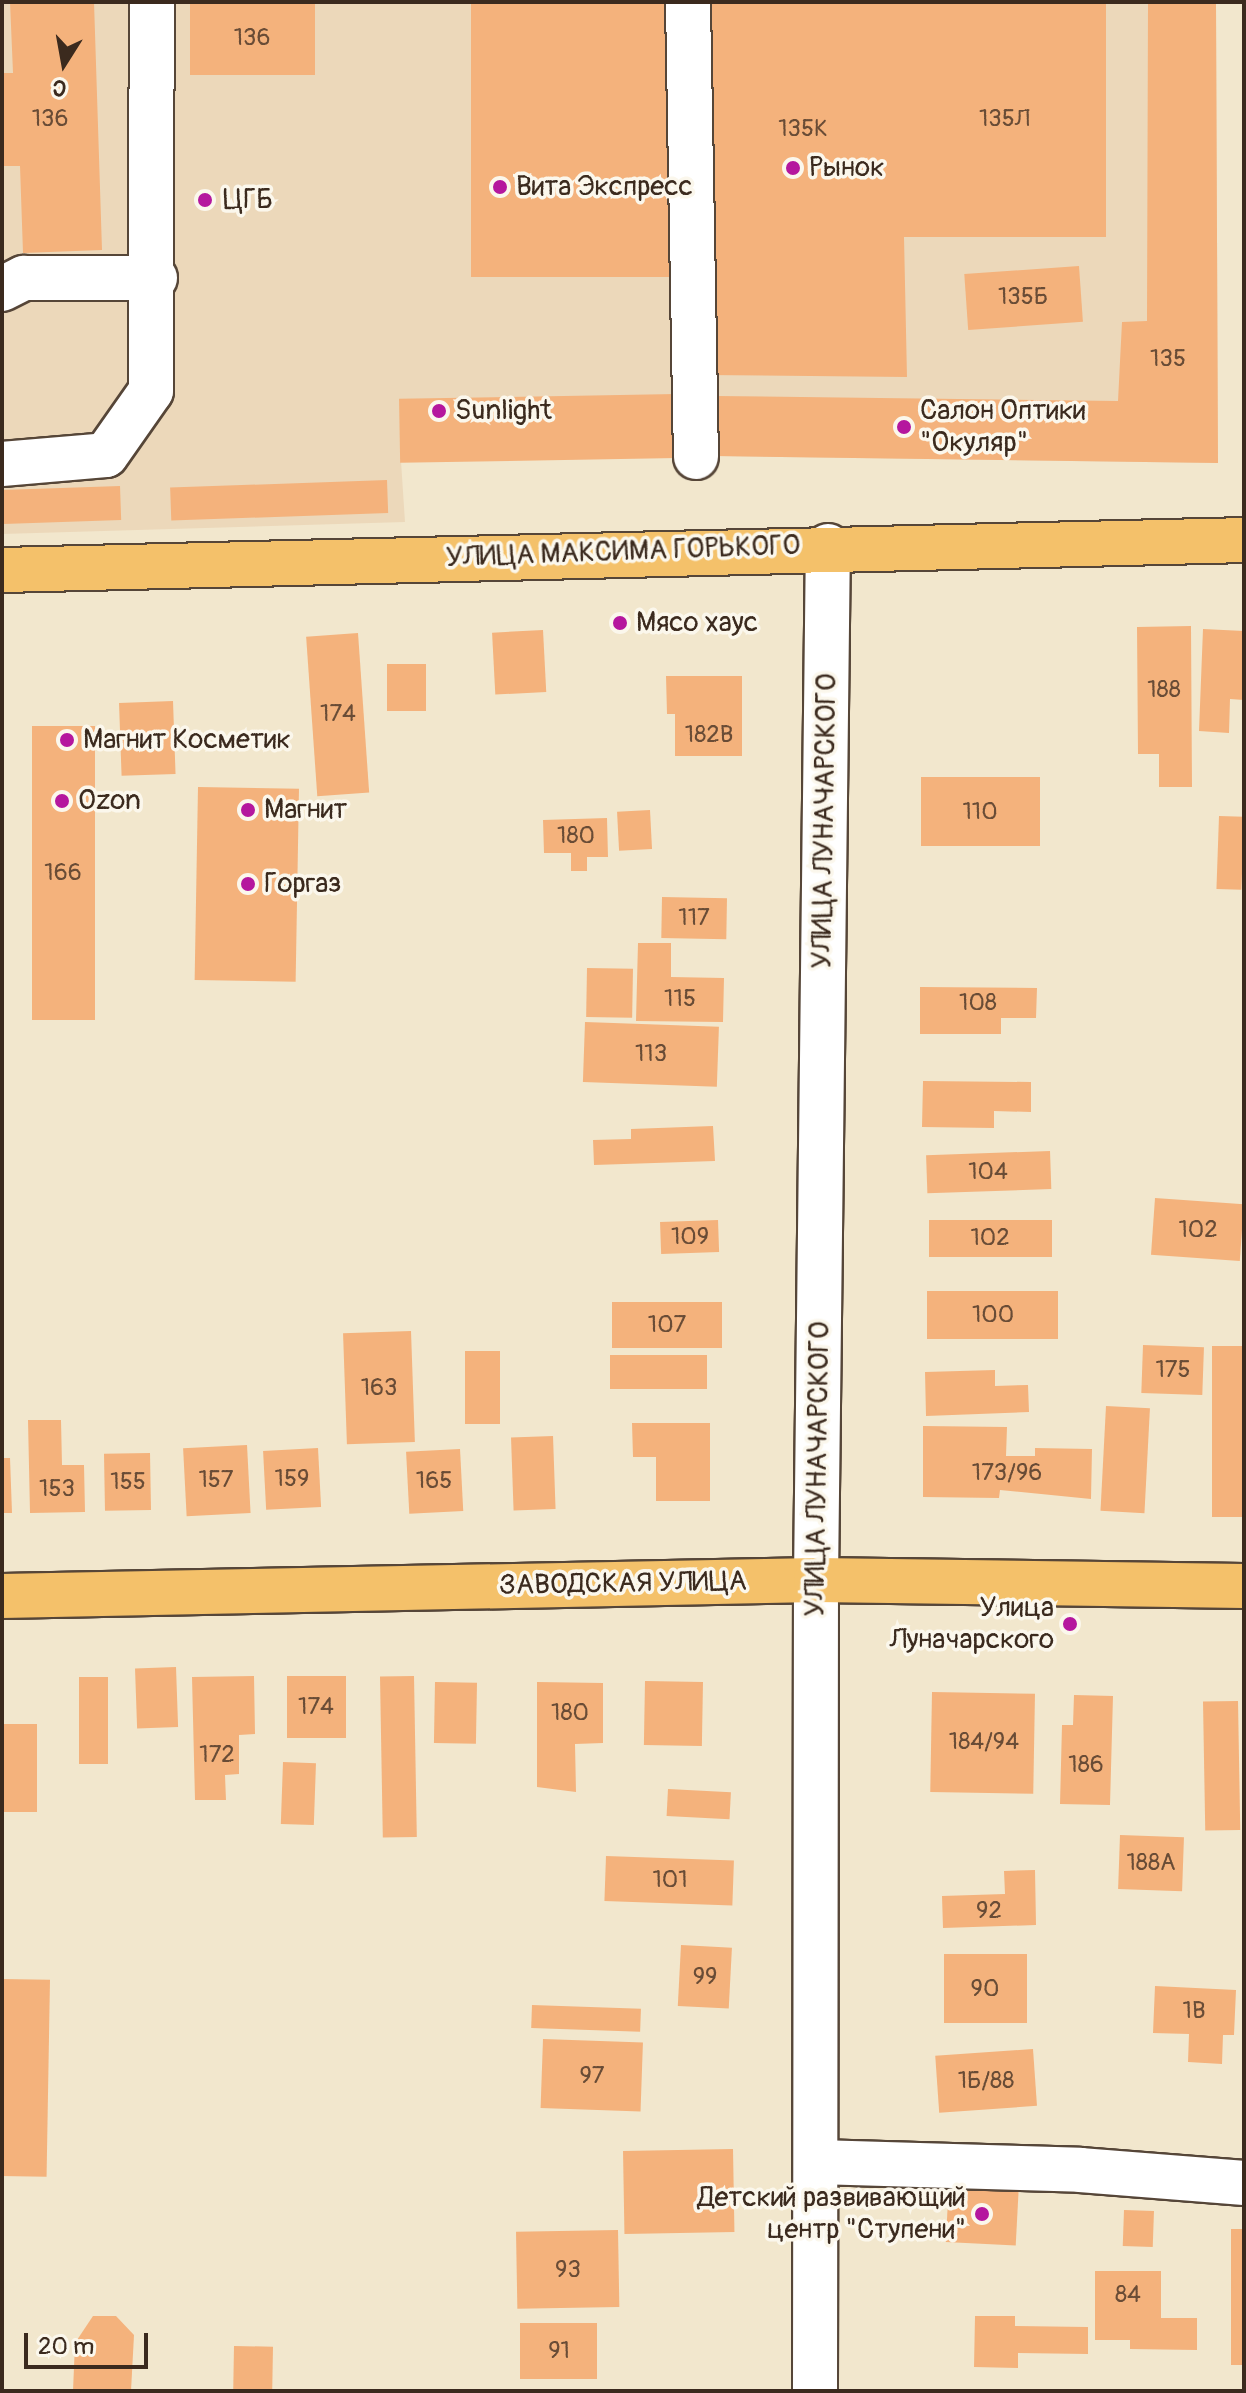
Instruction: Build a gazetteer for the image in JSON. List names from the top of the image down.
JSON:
{
  "streets": {
    "main road": ["УЛИЦА МАКСИМА ГОРЬКОГО", "ЗАВОДСКАЯ УЛИЦА"],
    "street": ["УЛИЦА ЛУНАЧАРСКОГО"]
  },
  "crossings": [
    ["УЛИЦА МАКСИМА ГОРЬКОГО", "УЛИЦА ЛУНАЧАРСКОГО"],
    ["УЛИЦА ЛУНАЧАРСКОГО", "ЗАВОДСКАЯ УЛИЦА"]
  ],
  "places": [
    "Рынок",
    "Вита Экспресс",
    "ЦГБ",
    "Sunlight",
    "Салон Оптики \"Окуляр\"",
    "Мясо хаус",
    "Магнит Косметик",
    "Ozon",
    "Магнит",
    "Горгаз",
    "Улица Луначарского",
    "Детский развивающий центр \"Ступени\""
  ],
  "house_numbers": [
    "136",
    "136",
    "135Л",
    "135К",
    "135Б",
    "135",
    "188",
    "174",
    "182В",
    "110",
    "180",
    "166",
    "117",
    "115",
    "108",
    "113",
    "104",
    "102",
    "109",
    "102",
    "100",
    "107",
    "175",
    "163",
    "173/96",
    "159",
    "157",
    "165",
    "155",
    "153",
    "174",
    "180",
    "184/94",
    "172",
    "186",
    "188А",
    "101",
    "92",
    "99",
    "90",
    "1В",
    "97",
    "1Б/88",
    "93",
    "84",
    "91"
  ],
  "scale_bar": "20 m",
  "north": "bottom"
}
